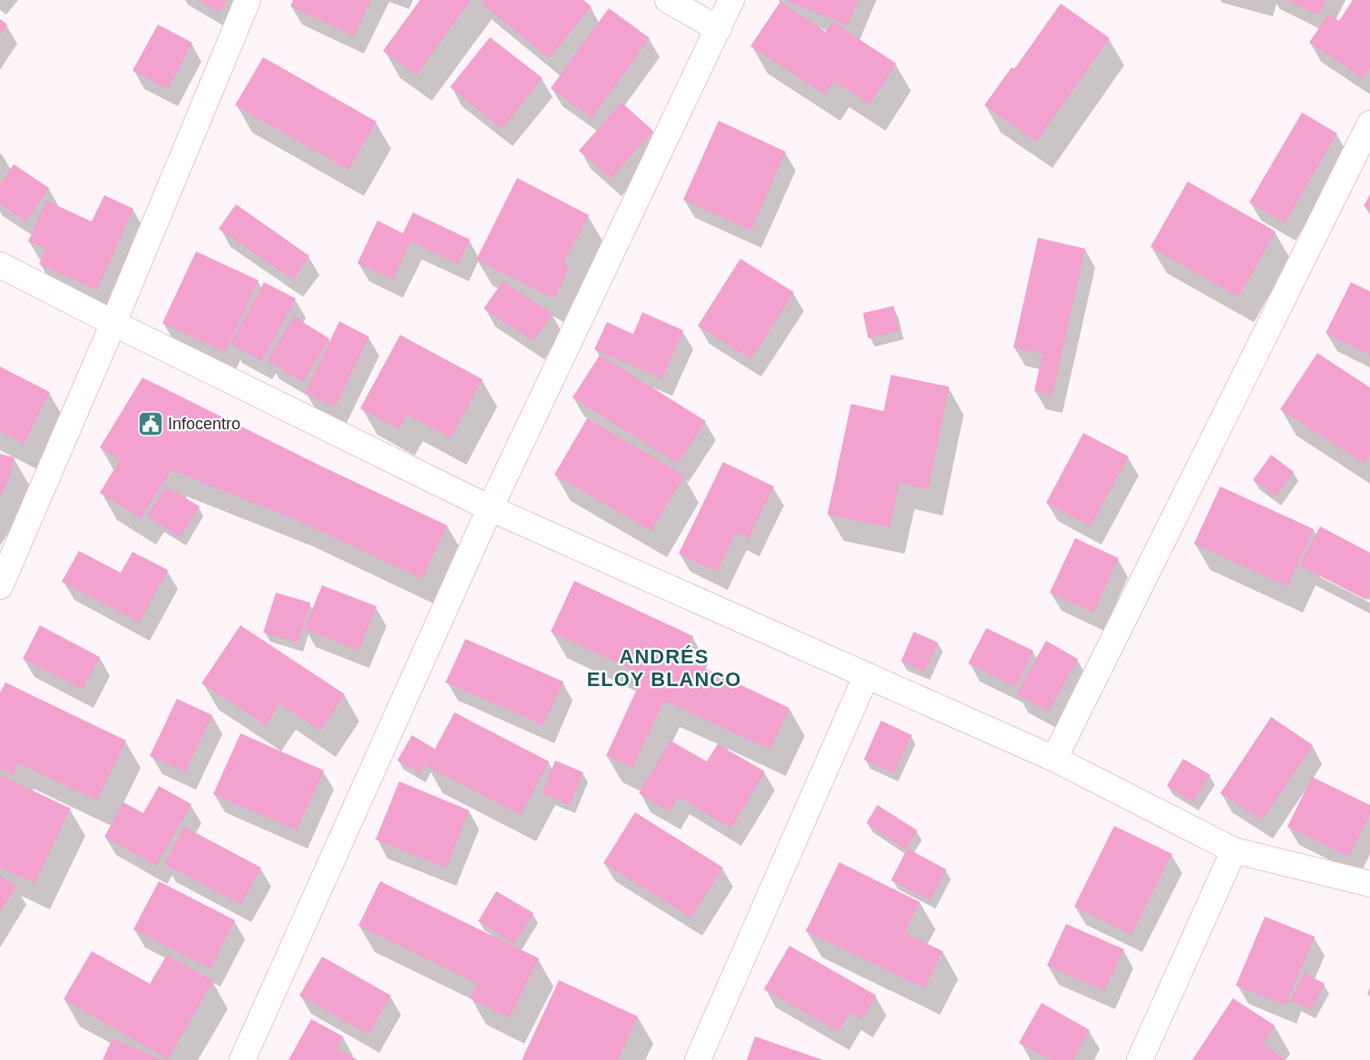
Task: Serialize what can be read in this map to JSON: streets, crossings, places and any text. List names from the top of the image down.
{
  "districts": ["ANDRÉS ELOY BLANCO"],
  "places": {
    "public building": ["Infocentro"]
  }
}
